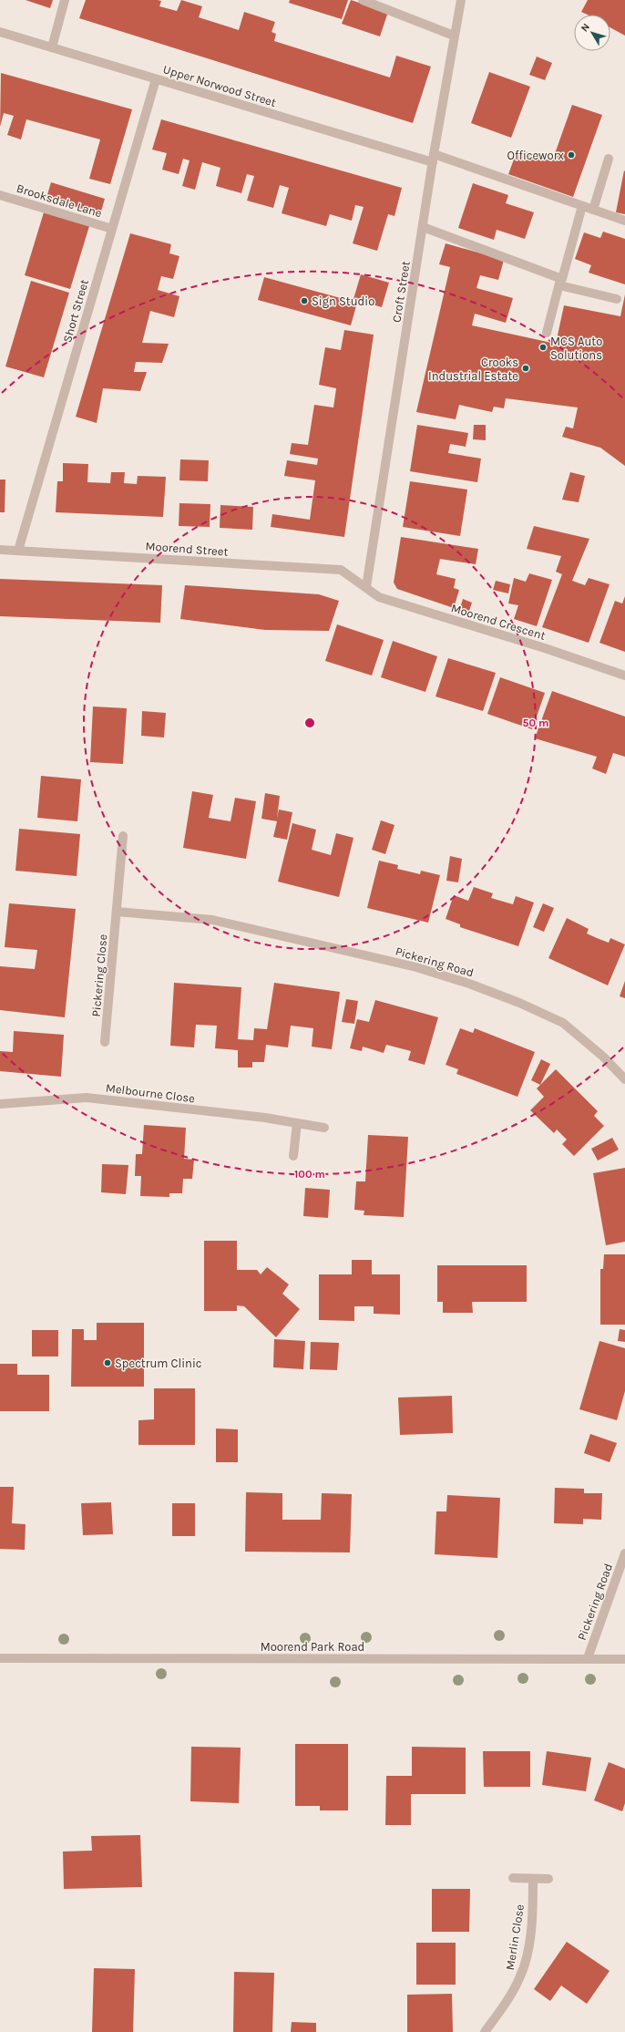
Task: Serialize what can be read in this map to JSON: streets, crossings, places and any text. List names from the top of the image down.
{
  "streets": {
    "street": [
      "Upper Norwood Street",
      "Brooksdale Lane",
      "Croft Street",
      "Short Street",
      "Moorend Street",
      "Moorend Crescent",
      "Pickering Road",
      "Pickering Close",
      "Melbourne Close",
      "Moorend Park Road",
      "Merlin Close"
    ]
  },
  "crossings": [
    ["Upper Norwood Street", "Croft Street"],
    ["Upper Norwood Street", "Short Street"],
    ["Brooksdale Lane", "Short Street"],
    ["Croft Street", "Moorend Street"],
    ["Croft Street", "Moorend Crescent"],
    ["Short Street", "Moorend Street"],
    ["Moorend Street", "Moorend Crescent"],
    ["Pickering Road", "Pickering Close"],
    ["Pickering Road", "Moorend Park Road"]
  ],
  "places": [
    "Officeworx",
    "Sign Studio",
    "MCS Auto Solutions",
    "Crooks Industrial Estate",
    "Spectrum Clinic"
  ],
  "north": "top left",
  "rings": ["50 m", "100 m"]
}
